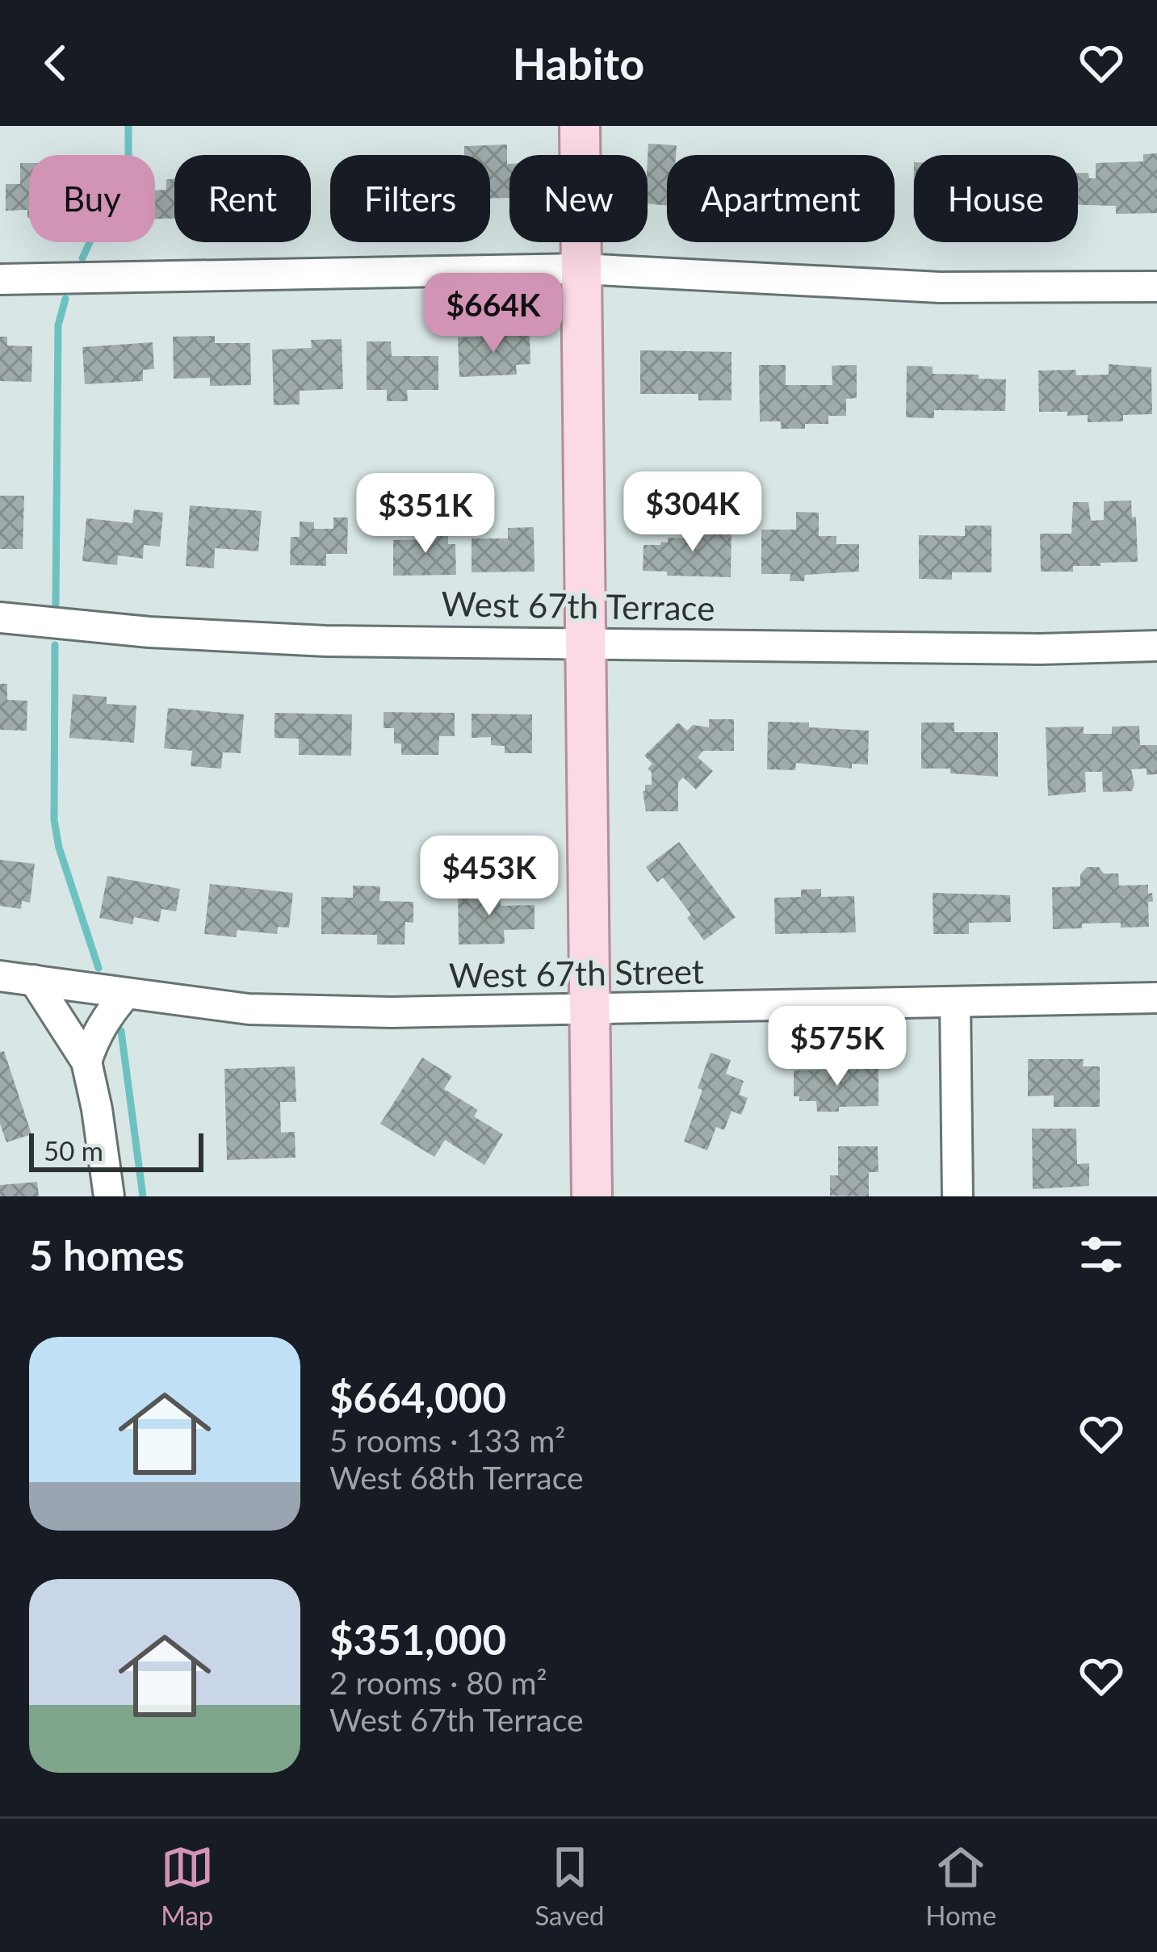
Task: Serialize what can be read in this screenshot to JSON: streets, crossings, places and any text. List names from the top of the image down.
{
  "streets": {
    "street": ["West 67th Terrace", "West 67th Street"]
  },
  "scale_bar": "50 m",
  "page": {
    "header": "Habito",
    "chip": [
      "Buy",
      "Rent",
      "Filters",
      "New",
      "Apartment",
      "House"
    ],
    "price": [
      "$664K",
      "$304K",
      "$351K",
      "$453K",
      "$575K"
    ],
    "scale": "50 m",
    "heading": "5 homes",
    "list": [
      {
        "name": "$664,000",
        "note": "5 rooms · 133 m² · West 68th Terrace"
      },
      {
        "name": "$351,000",
        "note": "2 rooms · 80 m² · West 67th Terrace"
      }
    ],
    "tabs": ["Map", "Saved", "Home"]
  }
}
